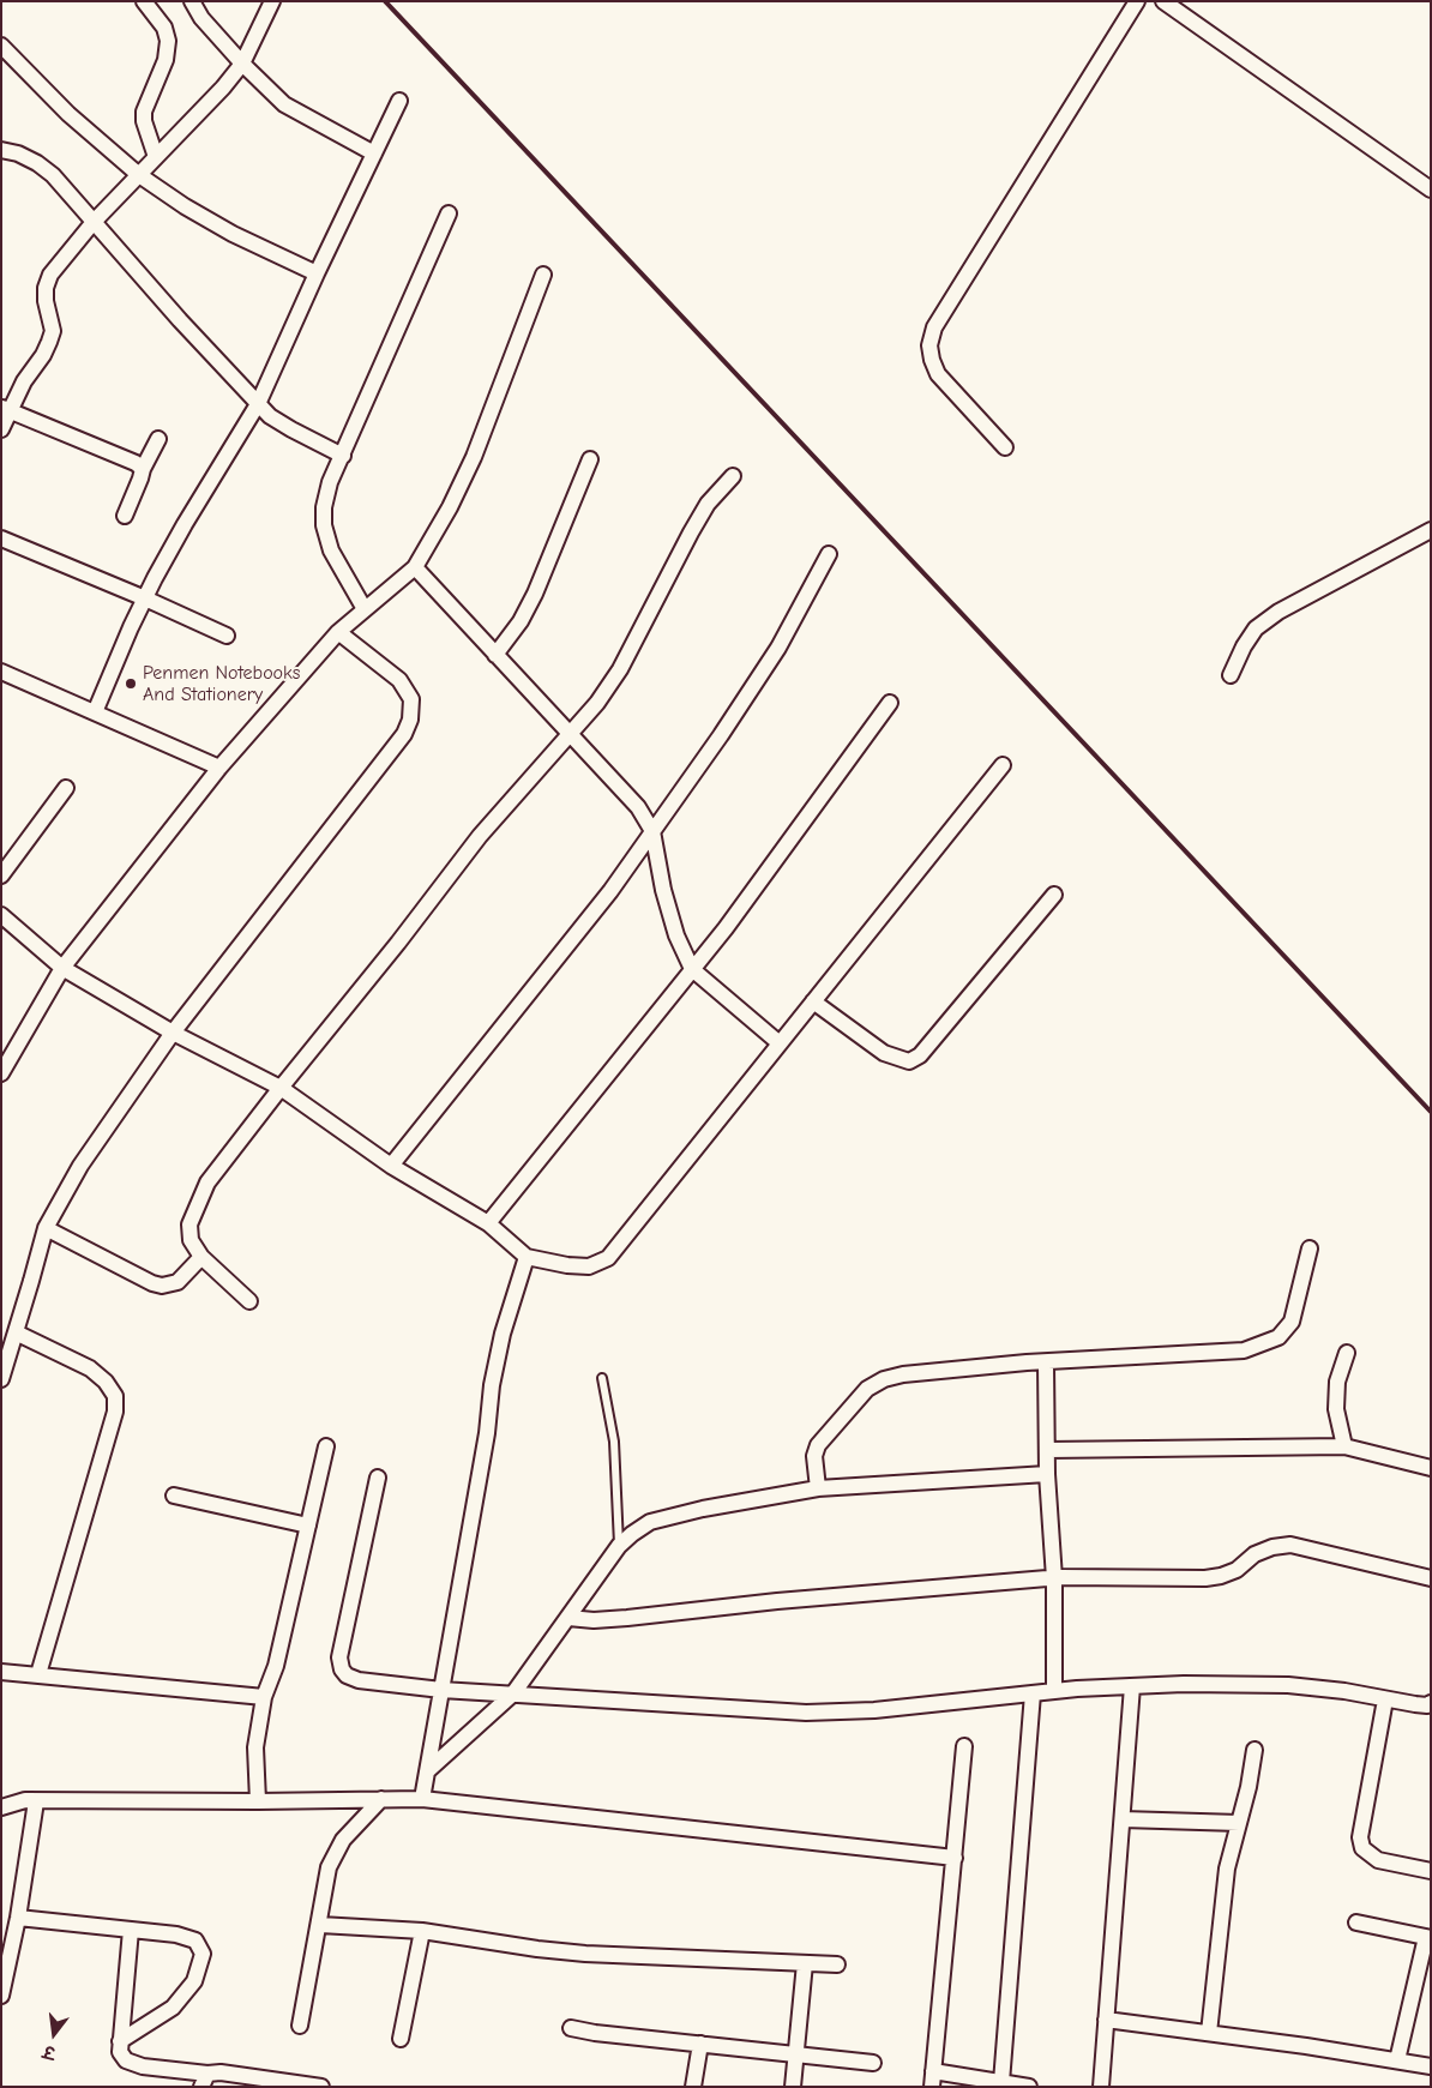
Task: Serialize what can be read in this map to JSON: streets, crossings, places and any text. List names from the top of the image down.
{
  "places": ["Penmen Notebooks And Stationery"],
  "north": "bottom"
}
